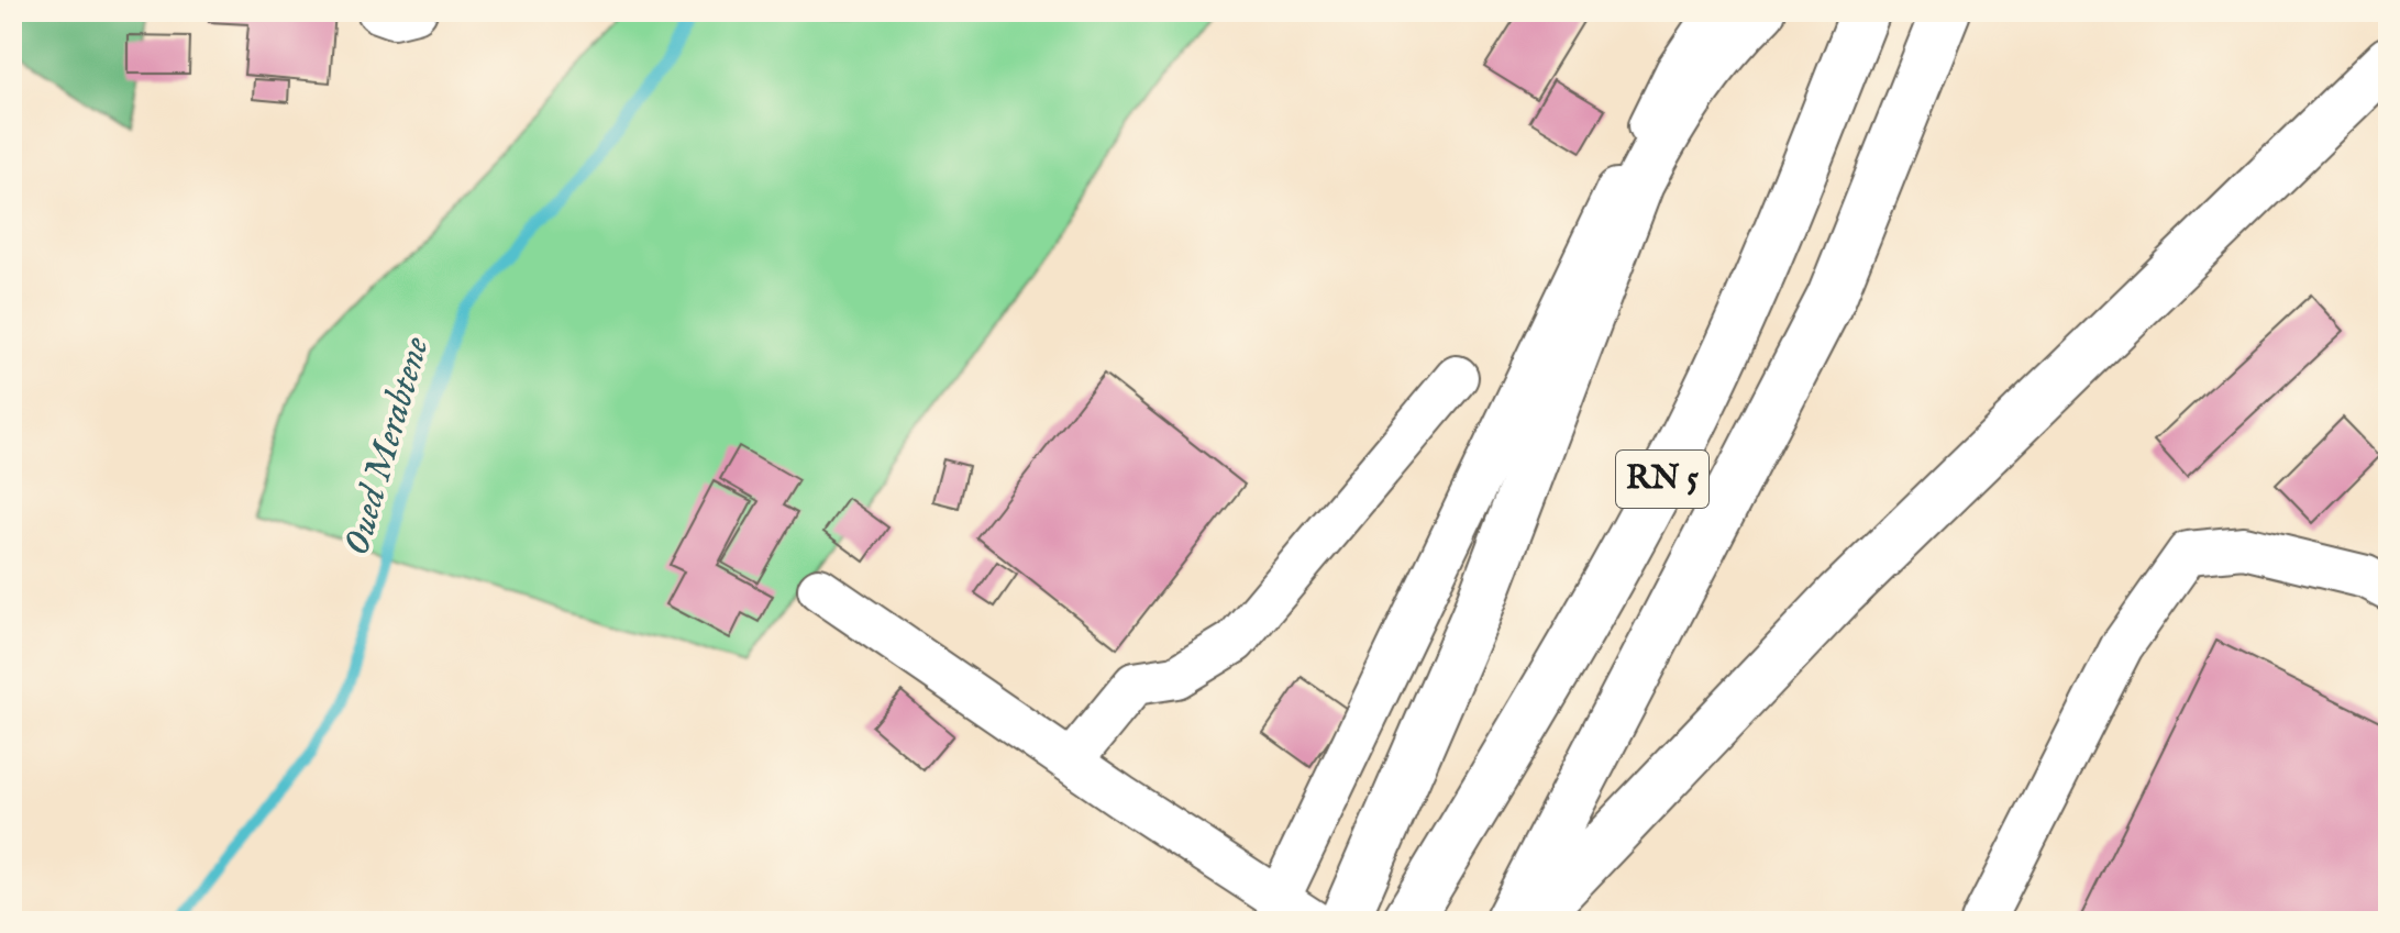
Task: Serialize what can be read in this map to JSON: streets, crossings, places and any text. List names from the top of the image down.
{
  "streets": {
    "main road": ["RN 5"]
  },
  "water": ["Oued Merabtene"]
}
